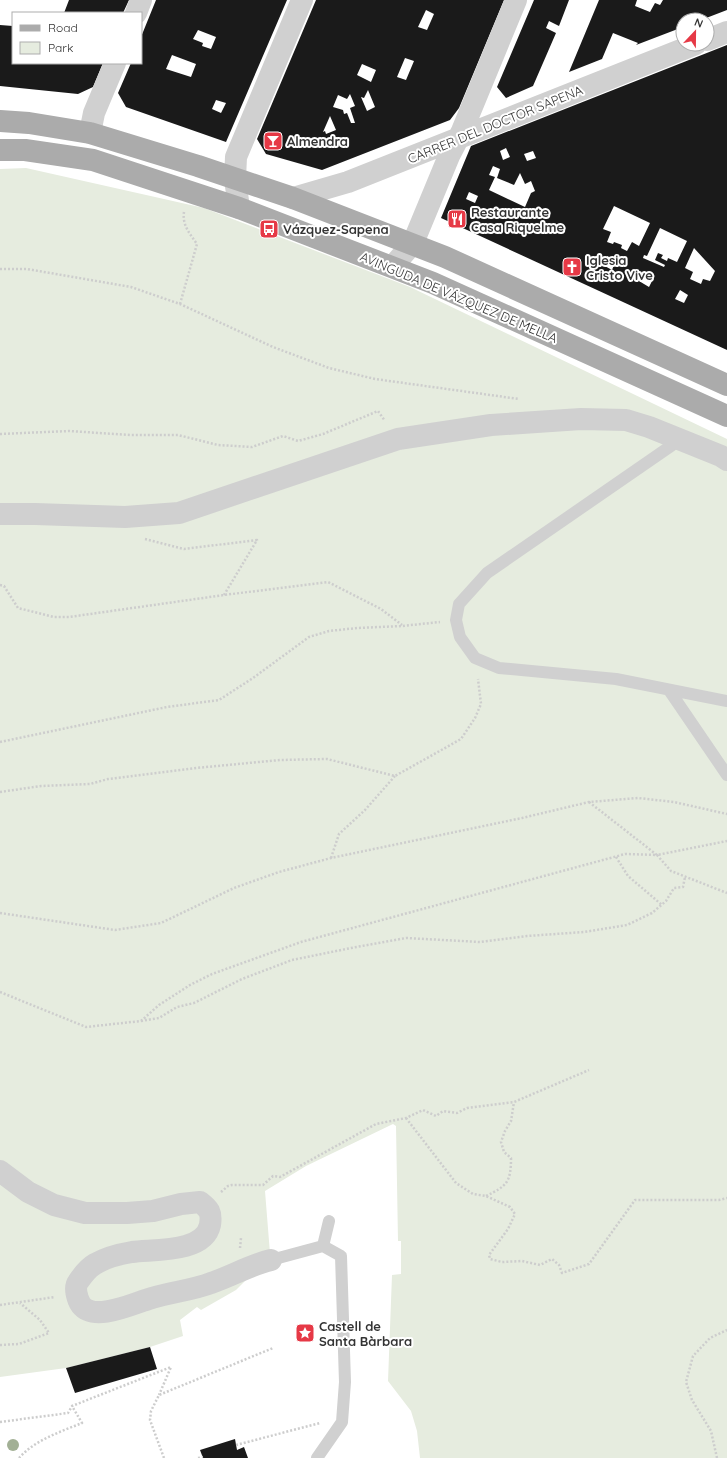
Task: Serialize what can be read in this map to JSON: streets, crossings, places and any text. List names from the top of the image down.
{
  "streets": {
    "main road": ["AVINGUDA DE VÁZQUEZ DE MELLA"],
    "street": ["CARRER DEL DOCTOR SAPENA"]
  },
  "places": {
    "bar": ["Almendra"],
    "restaurant": ["Restaurante Casa Riquelme"],
    "bus stop": ["Vázquez-Sapena"],
    "church": ["Iglesia Cristo Vive"],
    "place": ["Castell de Santa Bàrbara"]
  },
  "legend": ["Road", "Park"],
  "north": "top"
}
